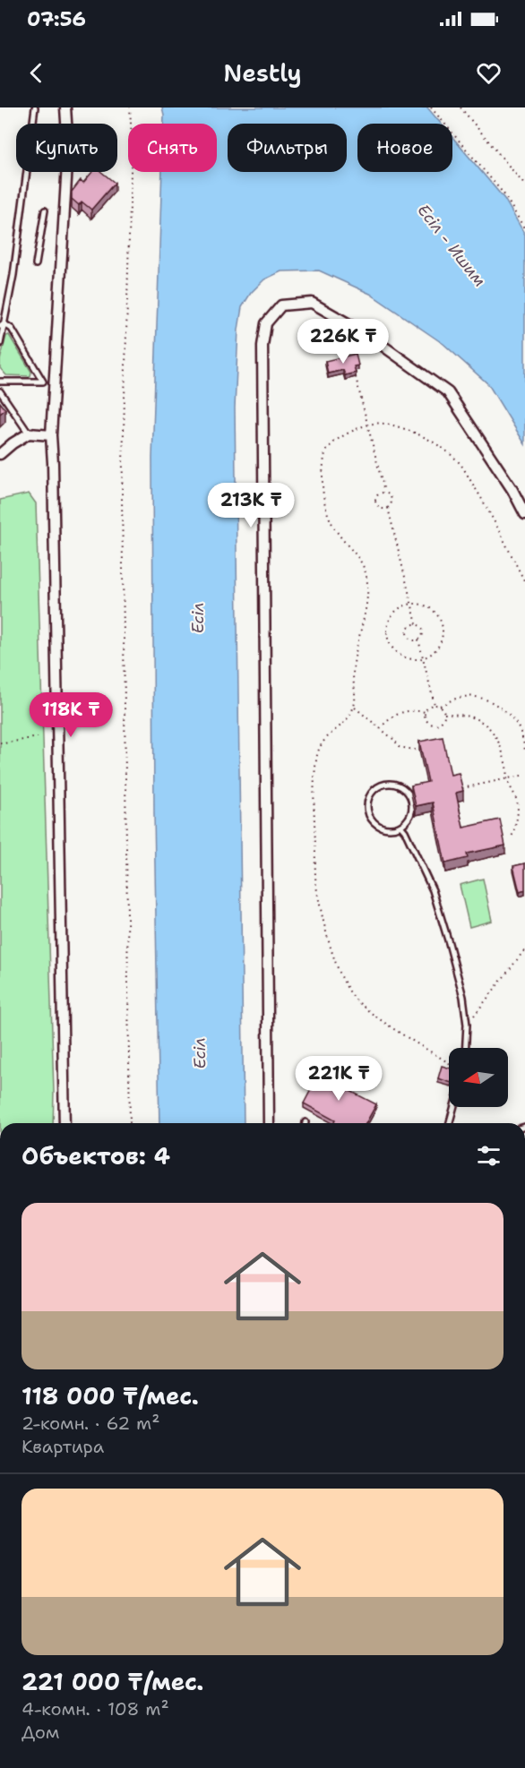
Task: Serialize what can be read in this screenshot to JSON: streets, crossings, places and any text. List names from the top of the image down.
{
  "water": ["Есіл - Ишим", "Есіл"],
  "north": "left",
  "page": {
    "status": "07:56",
    "header": "Nestly",
    "chip": [
      "Купить",
      "Снять",
      "Фильтры",
      "Новое"
    ],
    "price": [
      "226K ₸",
      "213K ₸",
      "118K ₸",
      "221K ₸"
    ],
    "heading": "Объектов: 4",
    "list": [
      {
        "name": "118 000 ₸/мес.",
        "note": "2-комн. · 62 m² · Квартира"
      },
      {
        "name": "221 000 ₸/мес.",
        "note": "4-комн. · 108 m² · Дом"
      }
    ]
  }
}
